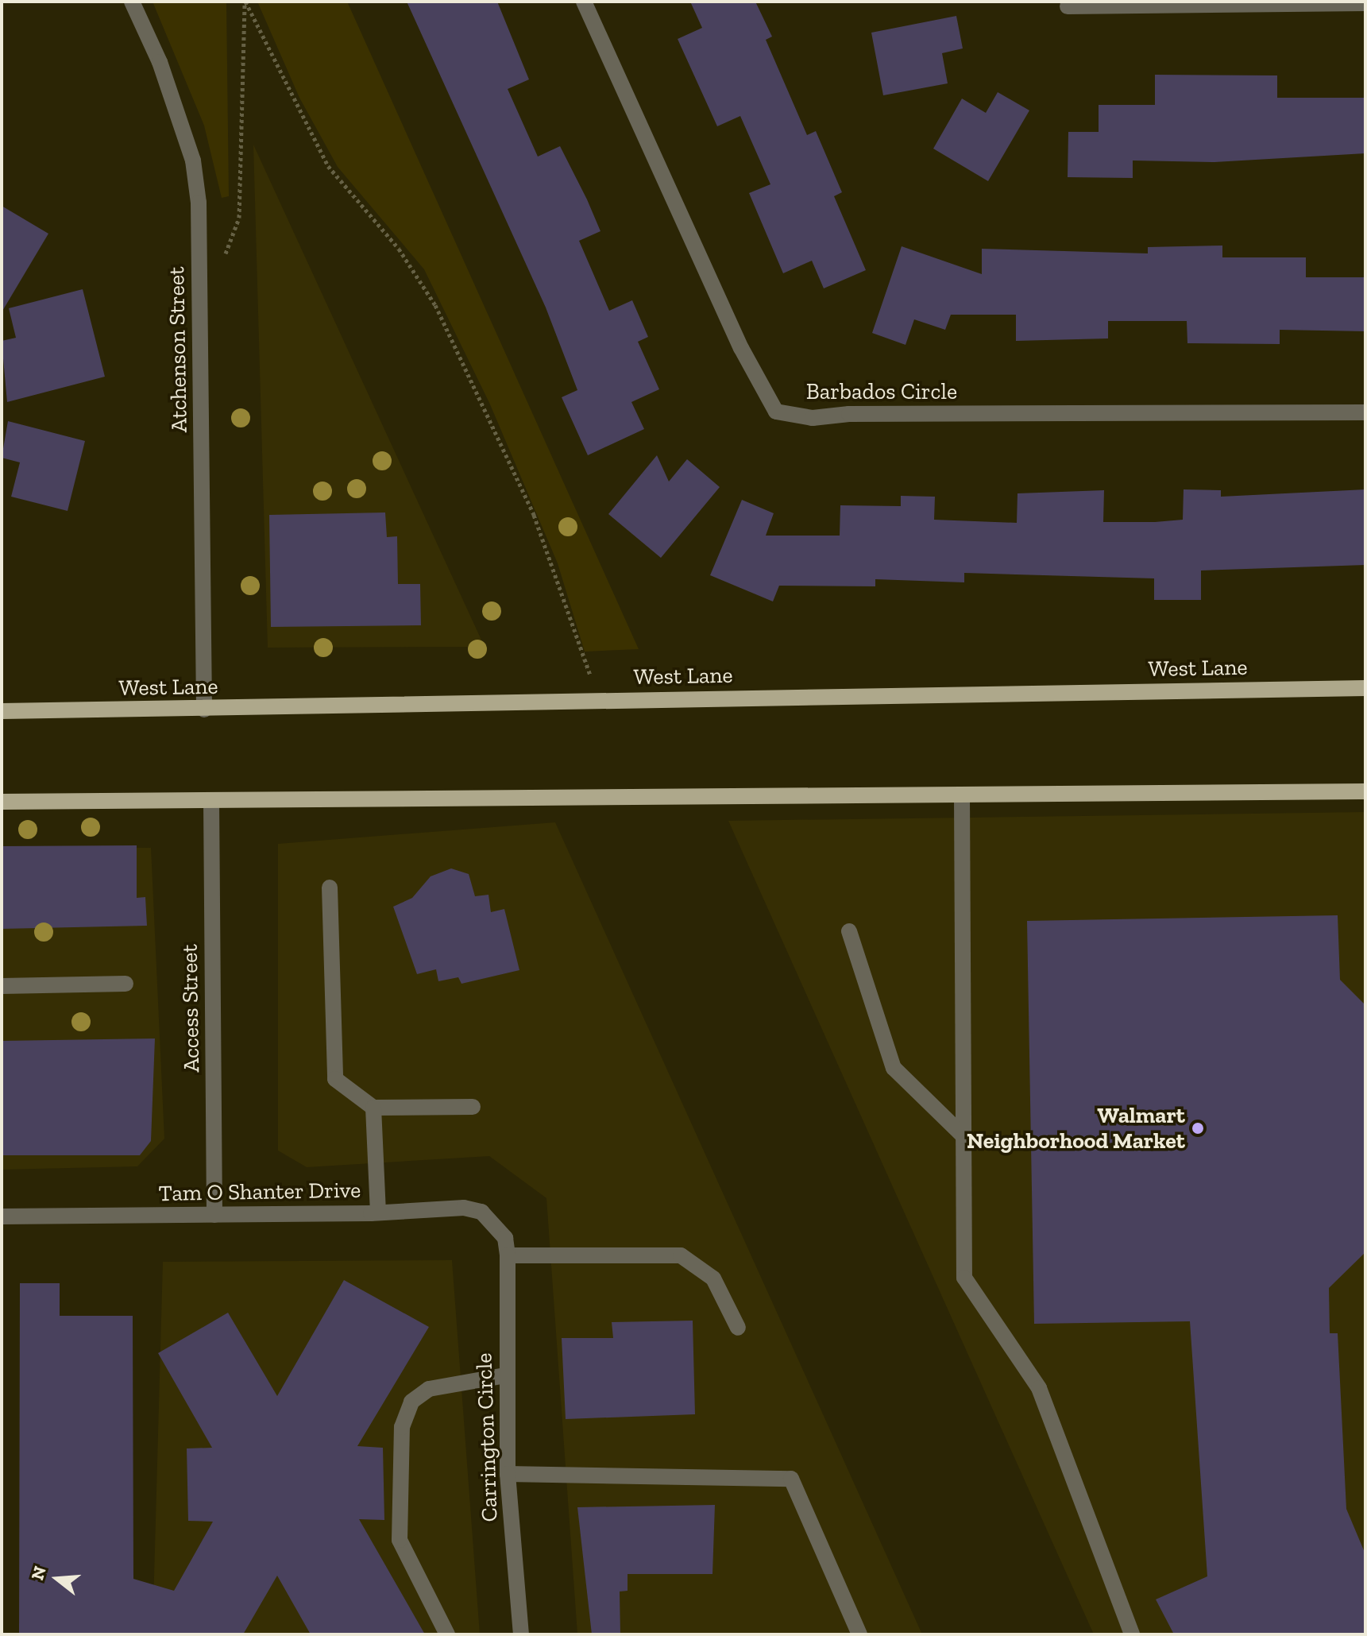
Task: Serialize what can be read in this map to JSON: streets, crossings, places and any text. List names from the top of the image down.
{
  "streets": {
    "main road": ["West Lane"],
    "street": [
      "Atchenson Street",
      "Barbados Circle",
      "Access Street",
      "Tam O Shanter Drive",
      "Carrington Circle"
    ]
  },
  "crossings": [
    ["Atchenson Street", "West Lane"],
    ["Access Street", "Tam O Shanter Drive"],
    ["Tam O Shanter Drive", "Carrington Circle"]
  ],
  "places": ["Walmart Neighborhood Market"],
  "north": "left"
}
